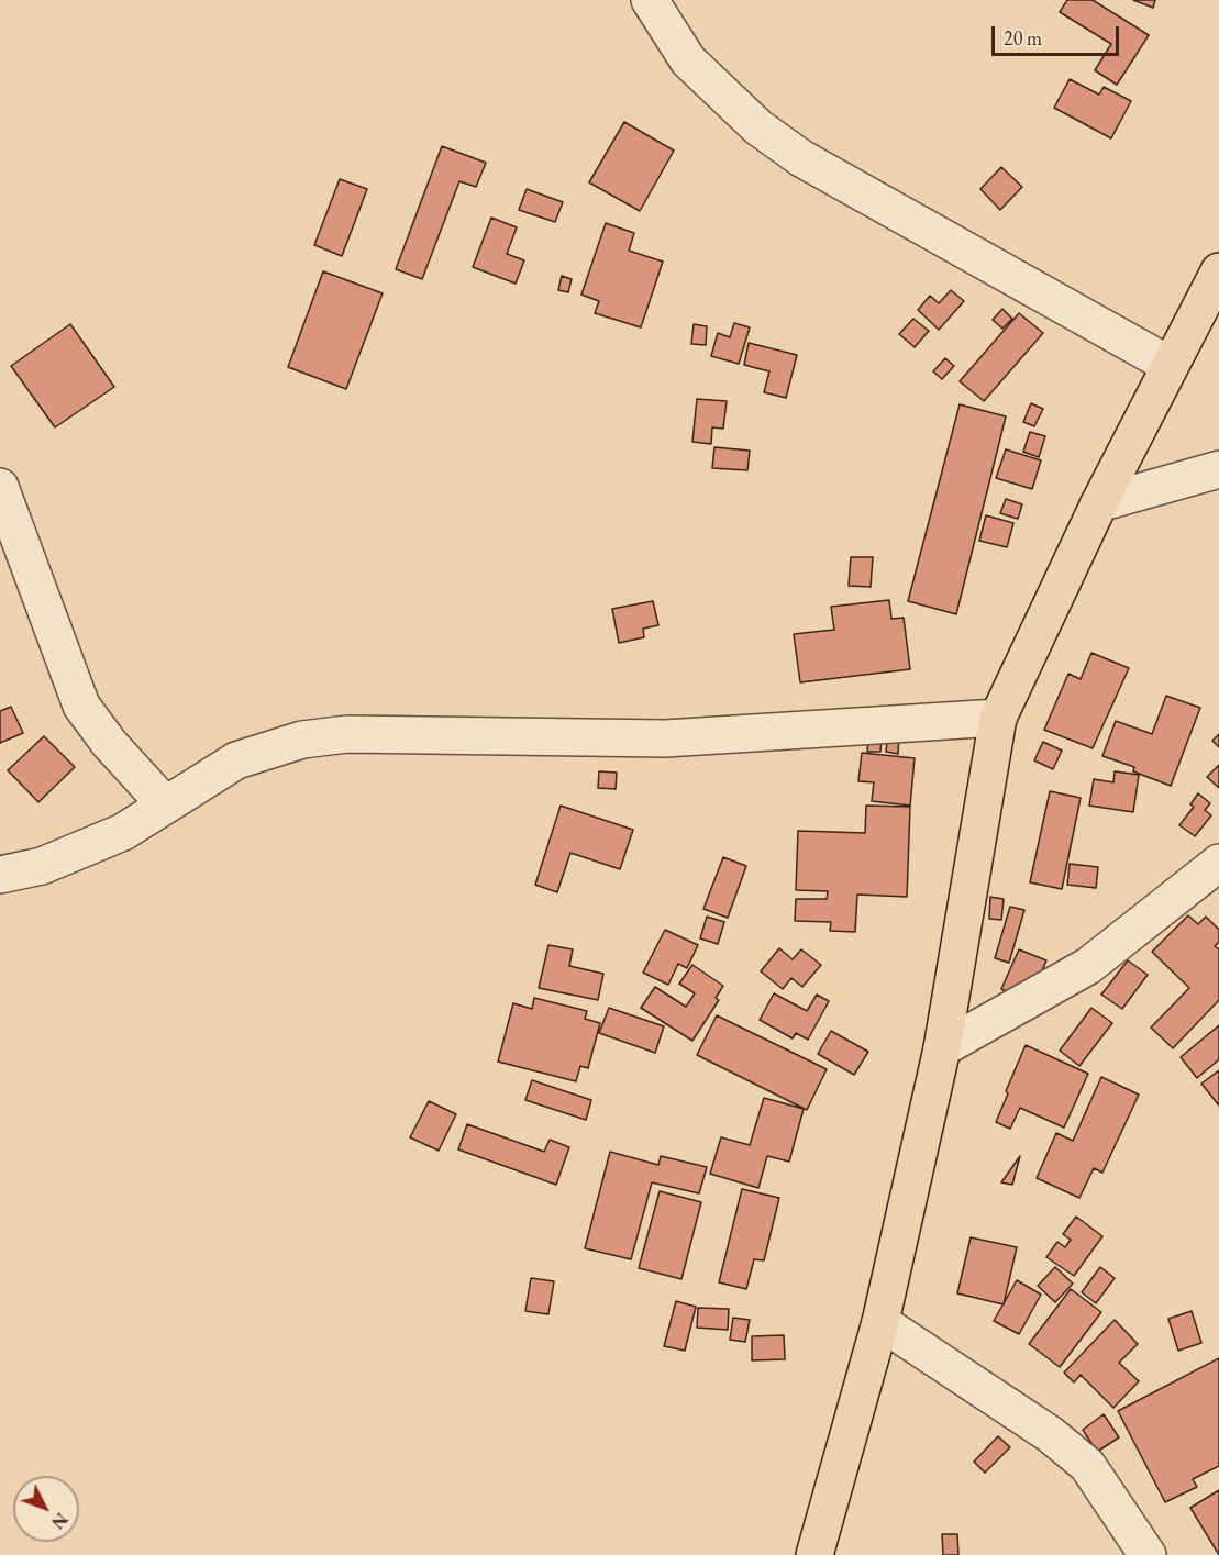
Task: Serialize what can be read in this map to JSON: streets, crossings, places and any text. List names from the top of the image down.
{
  "scale_bar": "20 m",
  "north": "bottom right"
}
